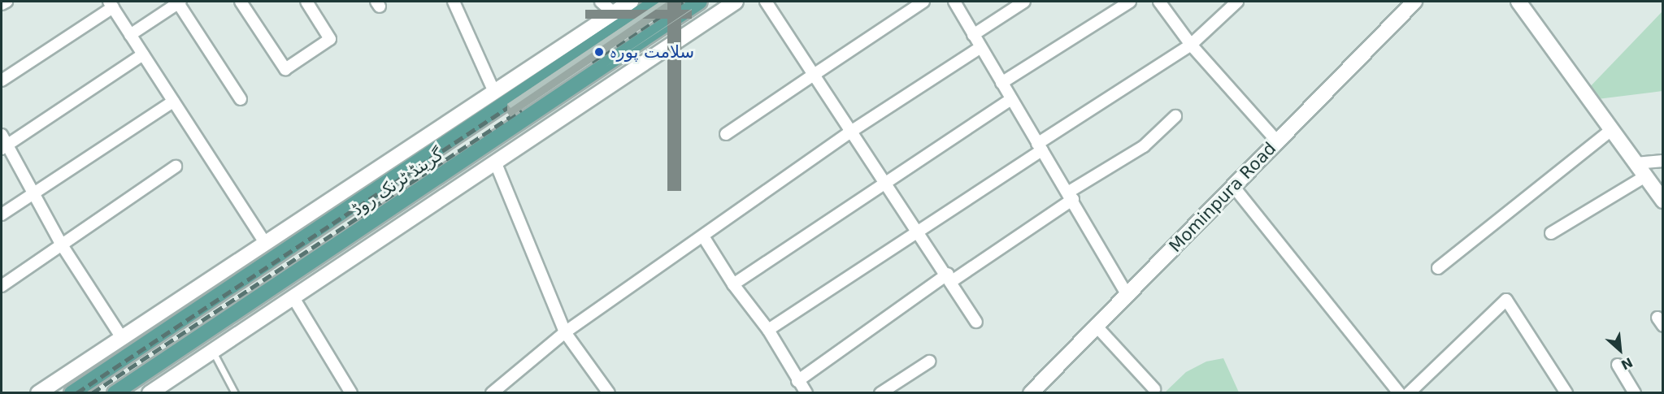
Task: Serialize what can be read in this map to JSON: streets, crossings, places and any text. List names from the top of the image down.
{
  "streets": {
    "main road": ["گرینڈ ٹرنک روڈ"],
    "street": ["Mominpura Road"]
  },
  "places": ["سلامت پورہ"],
  "north": "bottom right"
}
